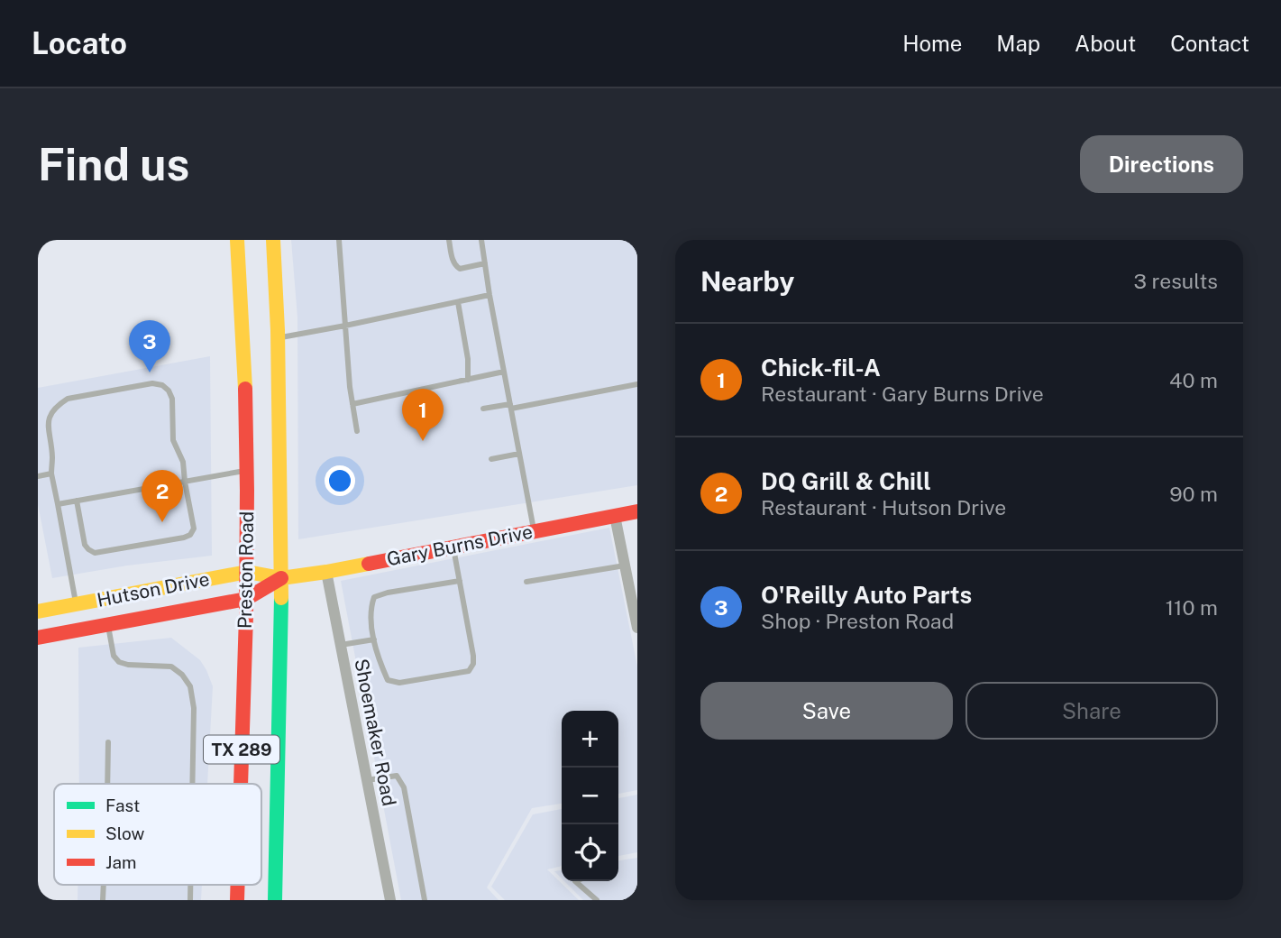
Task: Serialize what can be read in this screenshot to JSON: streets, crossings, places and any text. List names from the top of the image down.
{
  "streets": {
    "main road": [
      "Gary Burns Drive",
      "Preston Road",
      "Hutson Drive",
      "TX 289"
    ],
    "street": ["Shoemaker Road"]
  },
  "crossings": [
    ["Gary Burns Drive", "Preston Road"],
    ["Gary Burns Drive", "Hutson Drive"],
    ["Gary Burns Drive", "Shoemaker Road"],
    ["Preston Road", "Hutson Drive"]
  ],
  "legend": ["Fast", "Slow", "Jam"],
  "page": {
    "header": "Locato",
    "nav": [
      "Home",
      "Map",
      "About",
      "Contact"
    ],
    "buttons": [
      "Directions",
      ["Save", "Share"]
    ],
    "title": "Find us",
    "heading": ["Nearby", "3 results"],
    "pins": ["3", "1", "2"],
    "list": [
      {
        "mark": "1",
        "name": "Chick-fil-A",
        "note": "Restaurant · Gary Burns Drive",
        "value": "40 m"
      },
      {
        "mark": "2",
        "name": "DQ Grill & Chill",
        "note": "Restaurant · Hutson Drive",
        "value": "90 m"
      },
      {
        "mark": "3",
        "name": "O'Reilly Auto Parts",
        "note": "Shop · Preston Road",
        "value": "110 m"
      }
    ],
    "map_buttons": ["+", "−"]
  }
}
